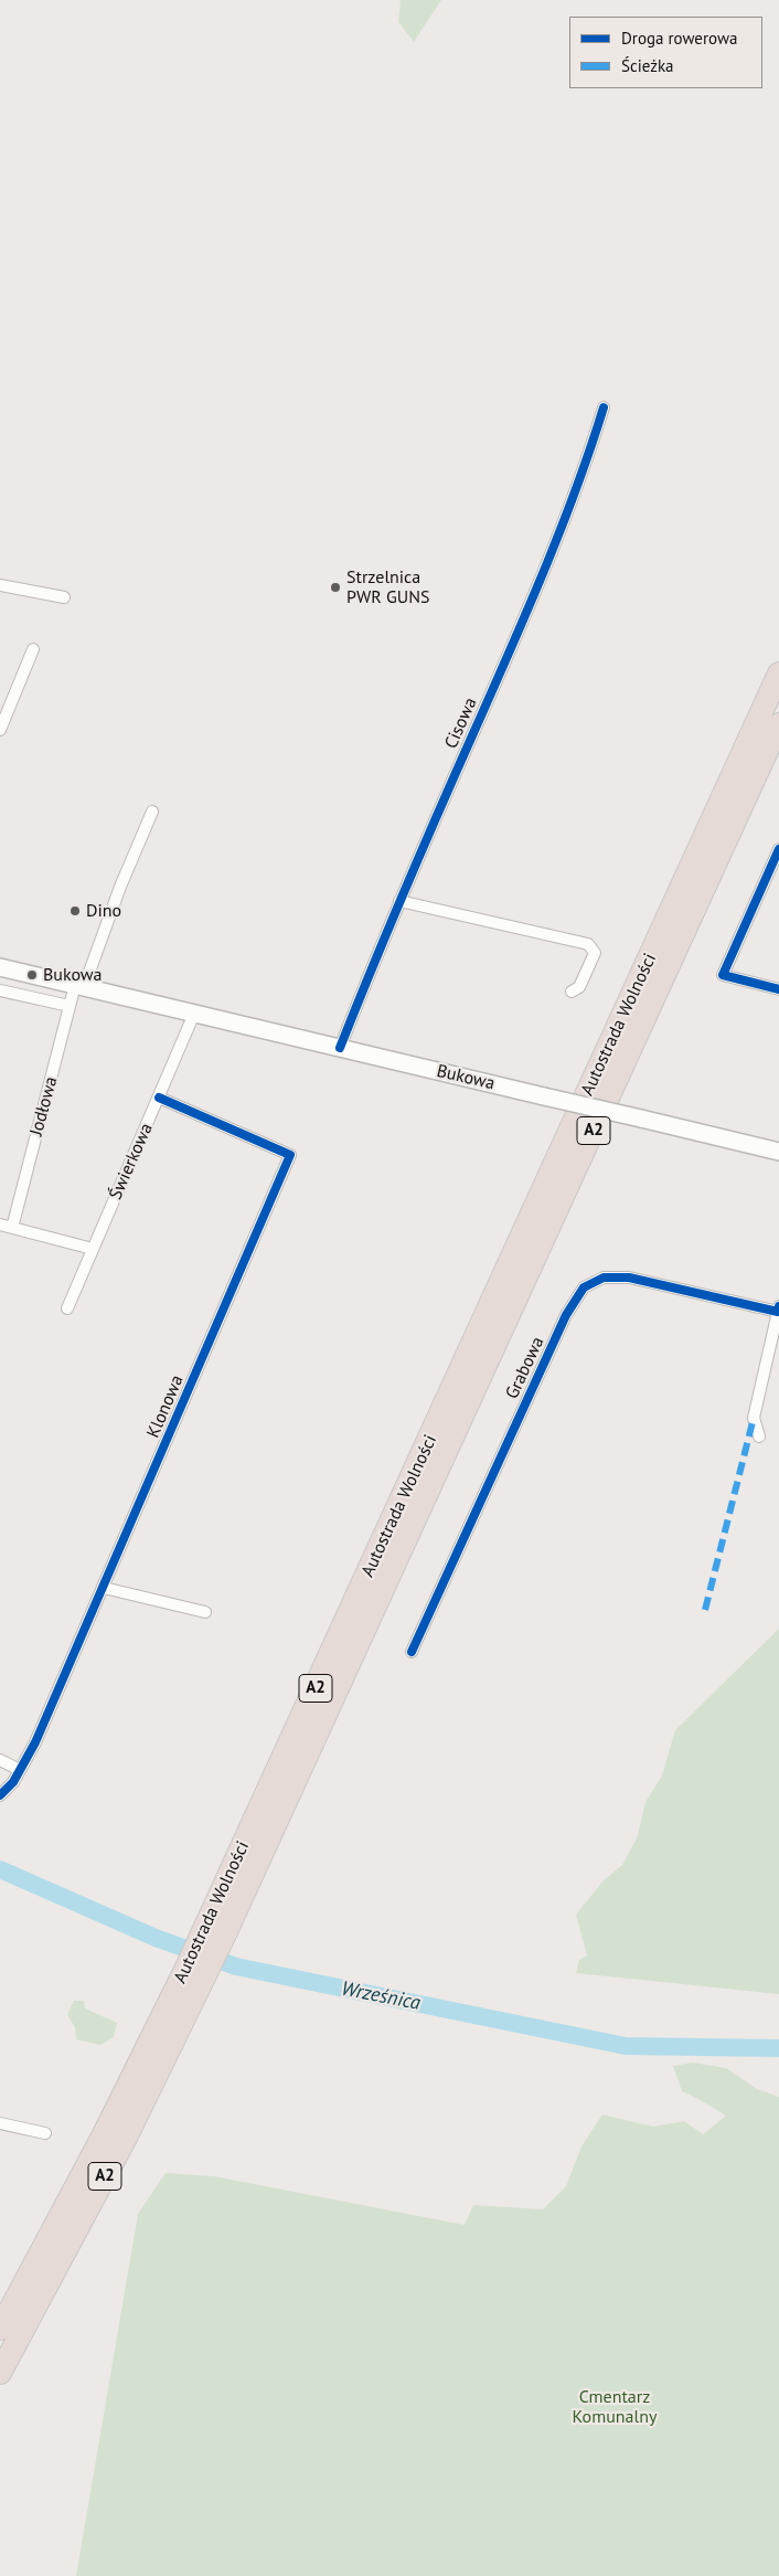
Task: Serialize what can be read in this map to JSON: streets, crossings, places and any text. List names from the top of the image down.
{
  "streets": {
    "highway": ["Autostrada Wolności", "A2"],
    "main road": ["Bukowa"],
    "street": [
      "Cisowa",
      "Jodłowa",
      "Świerkowa",
      "Grabowa",
      "Klonowa"
    ]
  },
  "crossings": [
    ["Cisowa", "Bukowa"],
    ["Bukowa", "Jodłowa"],
    ["Bukowa", "Świerkowa"],
    ["Świerkowa", "Klonowa"]
  ],
  "water": ["Wrześnica"],
  "parks": ["Cmentarz Komunalny"],
  "places": ["Strzelnica PWR GUNS", "Dino", "Bukowa"],
  "legend": ["Droga rowerowa", "Ścieżka"]
}
